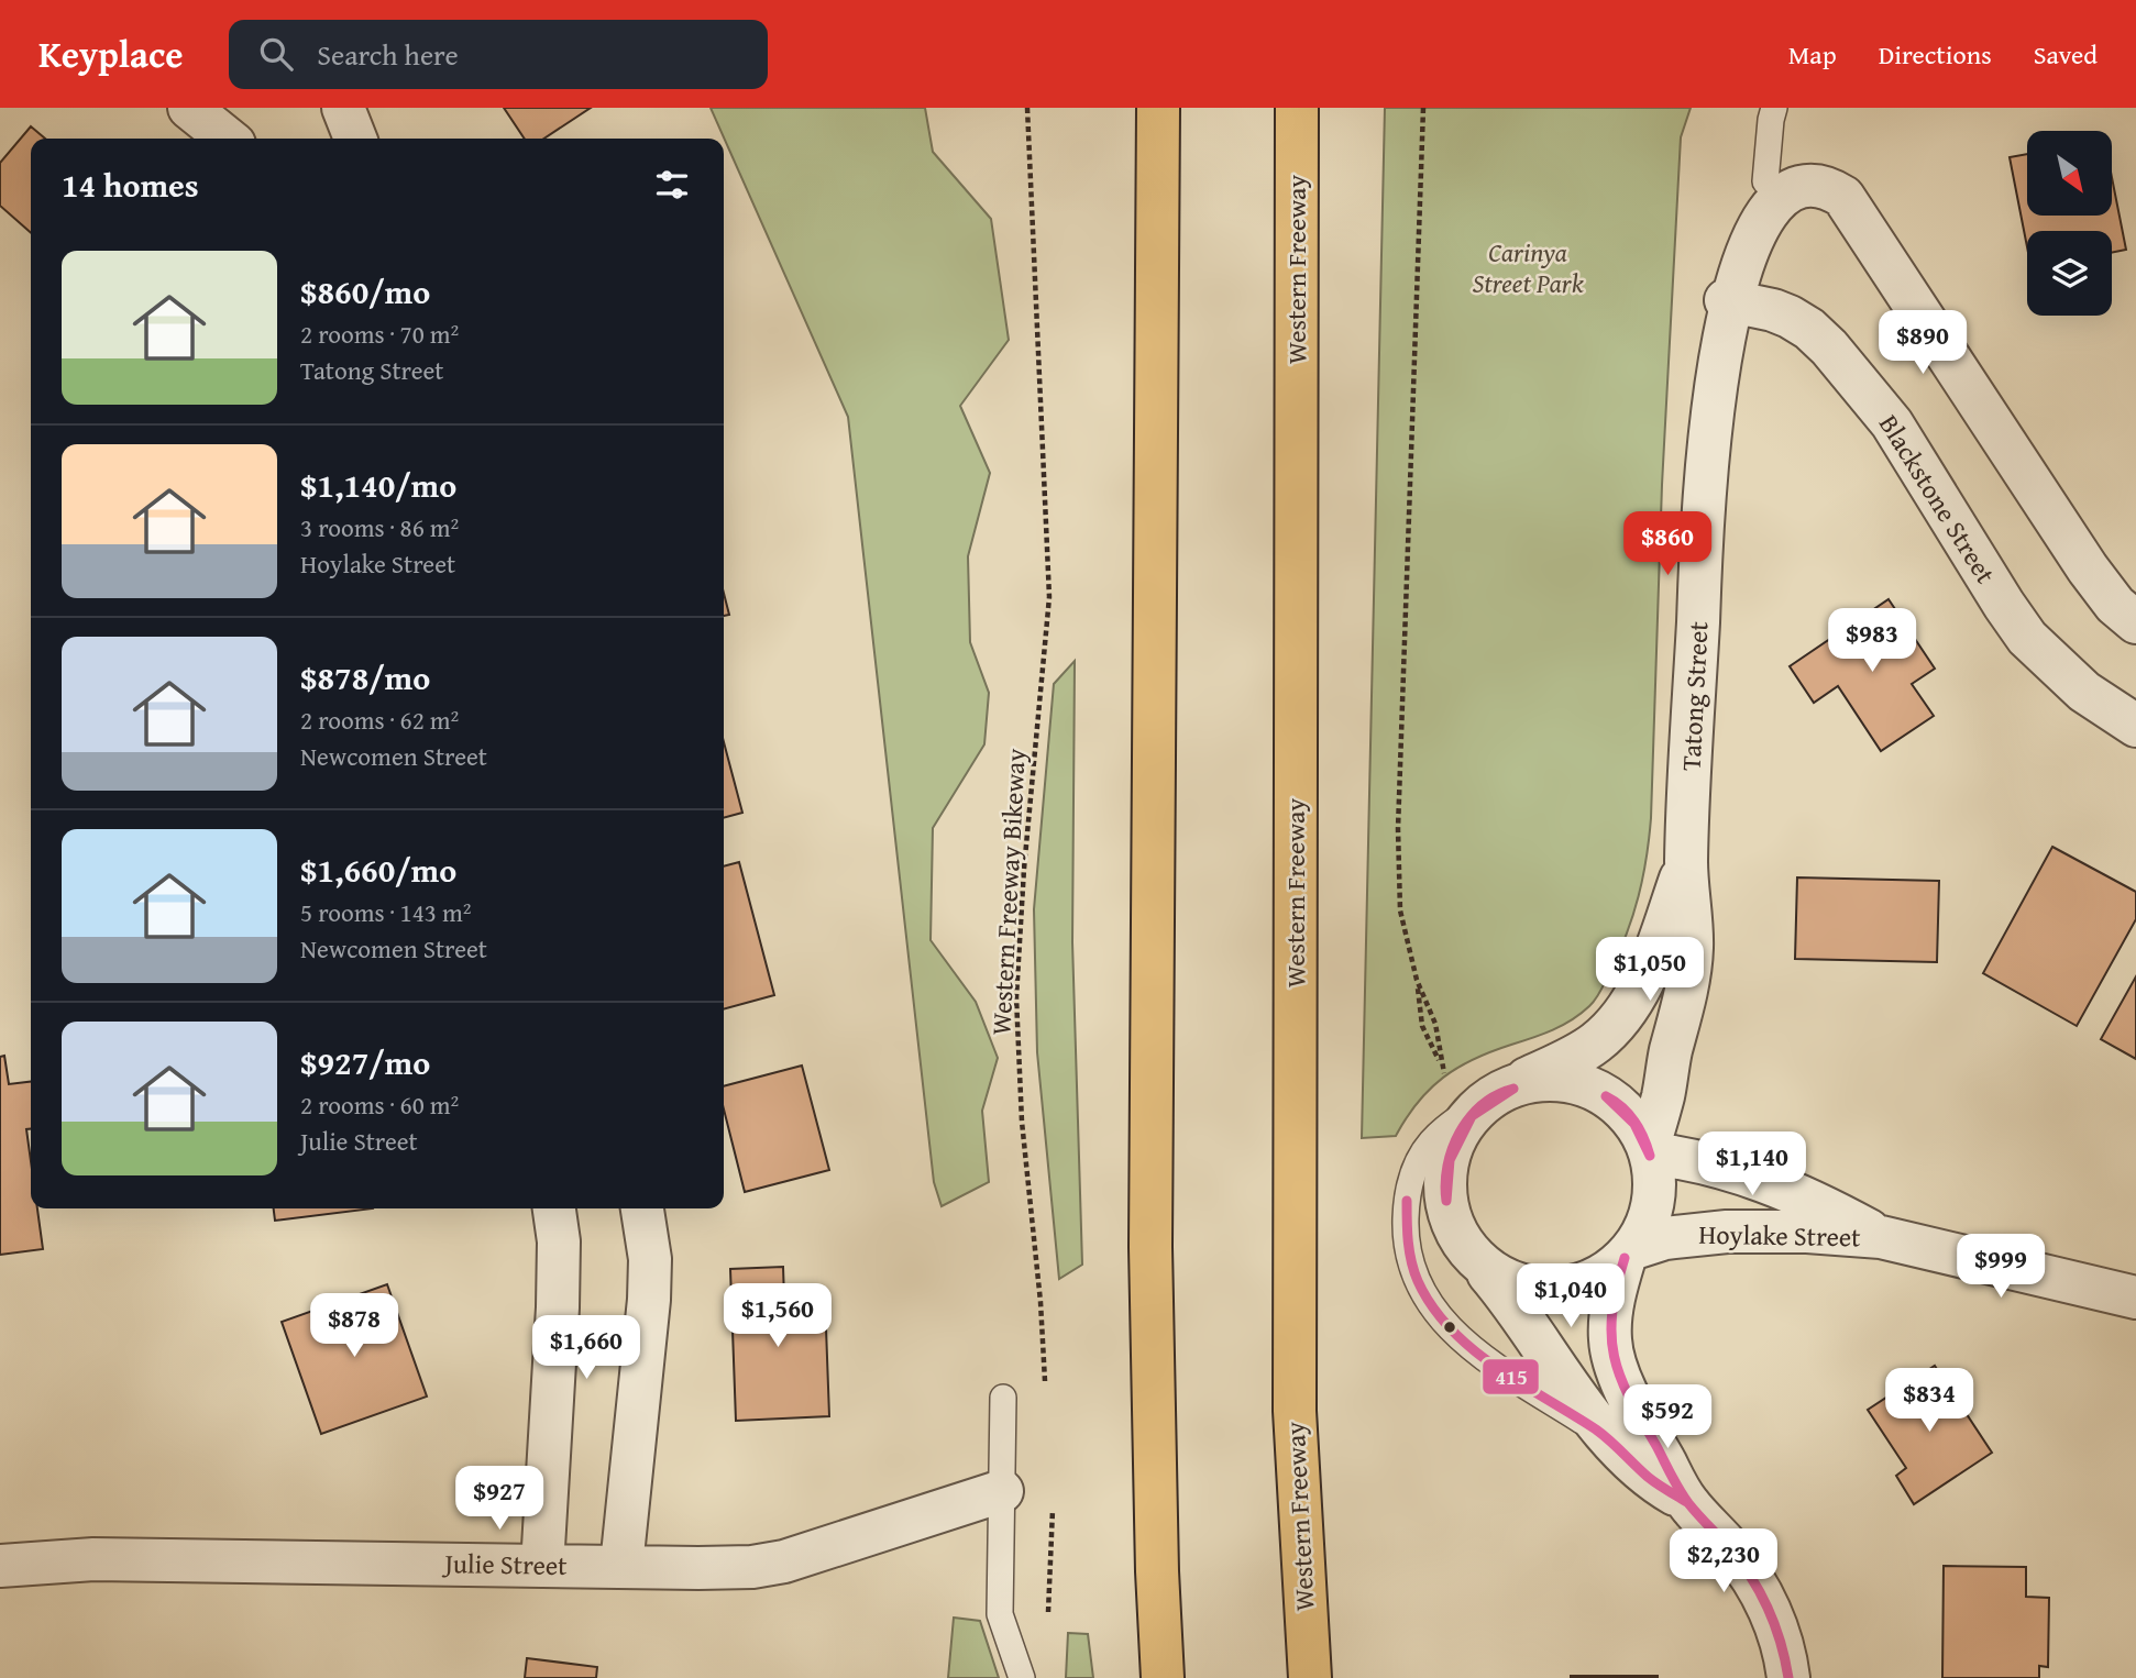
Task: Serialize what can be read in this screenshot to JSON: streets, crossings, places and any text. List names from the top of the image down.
{
  "streets": {
    "highway": ["Western Freeway"],
    "street": [
      "Blackstone Street",
      "Tatong Street",
      "Hoylake Street",
      "Julie Street"
    ],
    "path": ["Western Freeway Bikeway"]
  },
  "crossings": [
    ["Blackstone Street", "Tatong Street"],
    ["Tatong Street", "Hoylake Street"]
  ],
  "parks": ["Carinya Street Park"],
  "lines": ["transit line 415"],
  "north": "bottom right",
  "page": {
    "header": "Keyplace",
    "search": "Search here",
    "nav": ["Map", "Directions", "Saved"],
    "heading": "14 homes",
    "list": [
      {
        "name": "$860/mo",
        "note": "2 rooms · 70 m² · Tatong Street"
      },
      {
        "name": "$1,140/mo",
        "note": "3 rooms · 86 m² · Hoylake Street"
      },
      {
        "name": "$878/mo",
        "note": "2 rooms · 62 m² · Newcomen Street"
      },
      {
        "name": "$1,660/mo",
        "note": "5 rooms · 143 m² · Newcomen Street"
      },
      {
        "name": "$927/mo",
        "note": "2 rooms · 60 m² · Julie Street"
      }
    ],
    "price": [
      "$890",
      "$860",
      "$983",
      "$1,050",
      "$1,140",
      "$999",
      "$1,040",
      "$1,560",
      "$878",
      "$1,660",
      "$834",
      "$592",
      "$927",
      "$2,230"
    ]
  }
}
